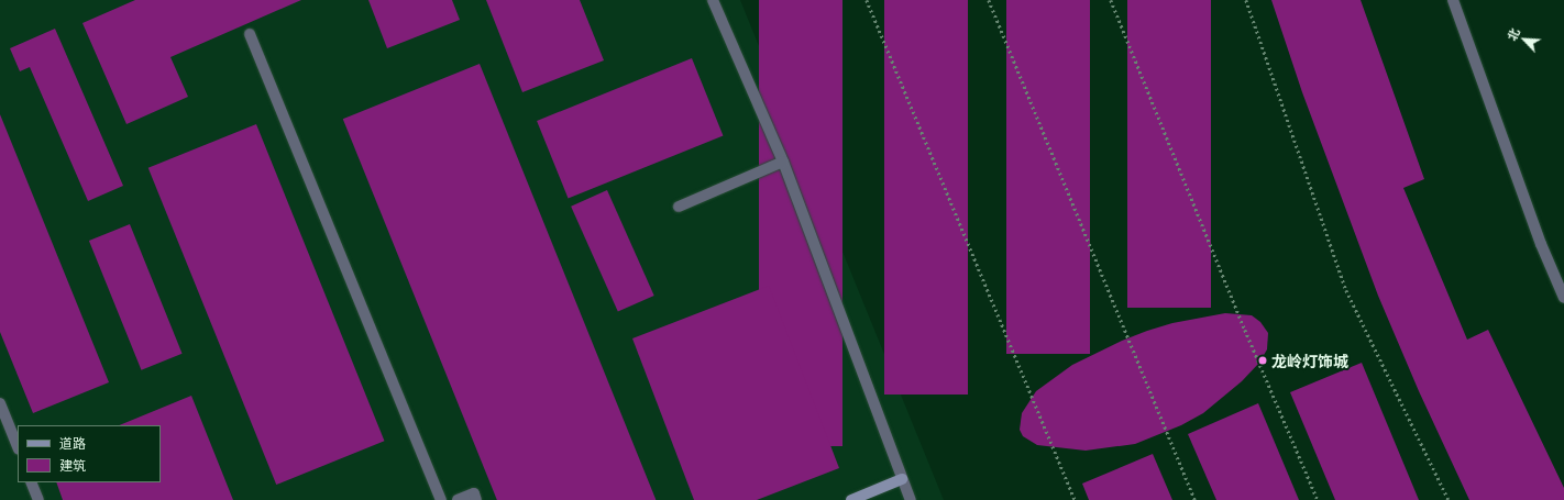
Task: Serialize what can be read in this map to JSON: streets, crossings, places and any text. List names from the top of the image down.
{
  "places": ["龙岭灯饰城"],
  "legend": ["道路", "建筑"],
  "north": "top left"
}
